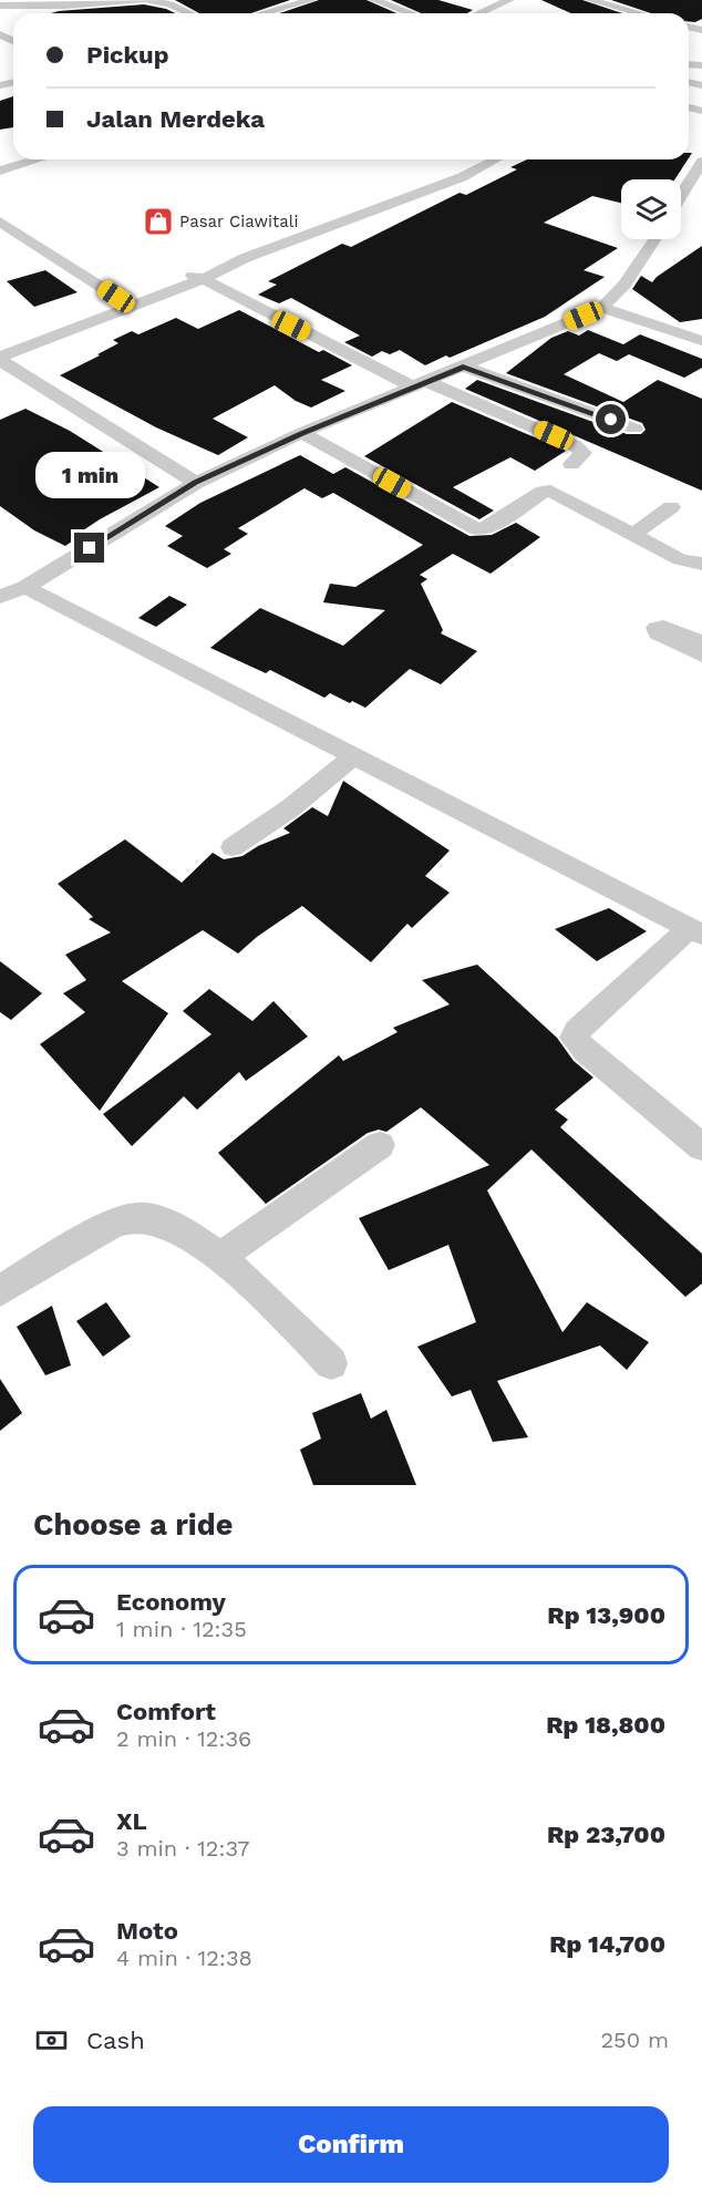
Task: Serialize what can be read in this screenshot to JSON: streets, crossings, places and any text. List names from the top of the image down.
{
  "places": {
    "shop": ["Pasar Ciawitali"]
  },
  "page": {
    "banner": ["Pickup", "Jalan Merdeka"],
    "bubble": "1 min",
    "heading": "Choose a ride",
    "list": [
      {
        "name": "Economy",
        "note": "1 min · 12:35",
        "value": "Rp 13,900"
      },
      {
        "name": "Comfort",
        "note": "2 min · 12:36",
        "value": "Rp 18,800"
      },
      {
        "name": "XL",
        "note": "3 min · 12:37",
        "value": "Rp 23,700"
      },
      {
        "name": "Moto",
        "note": "4 min · 12:38",
        "value": "Rp 14,700"
      }
    ],
    "pay": ["Cash", "250 m"],
    "buttons": "Confirm"
  }
}
